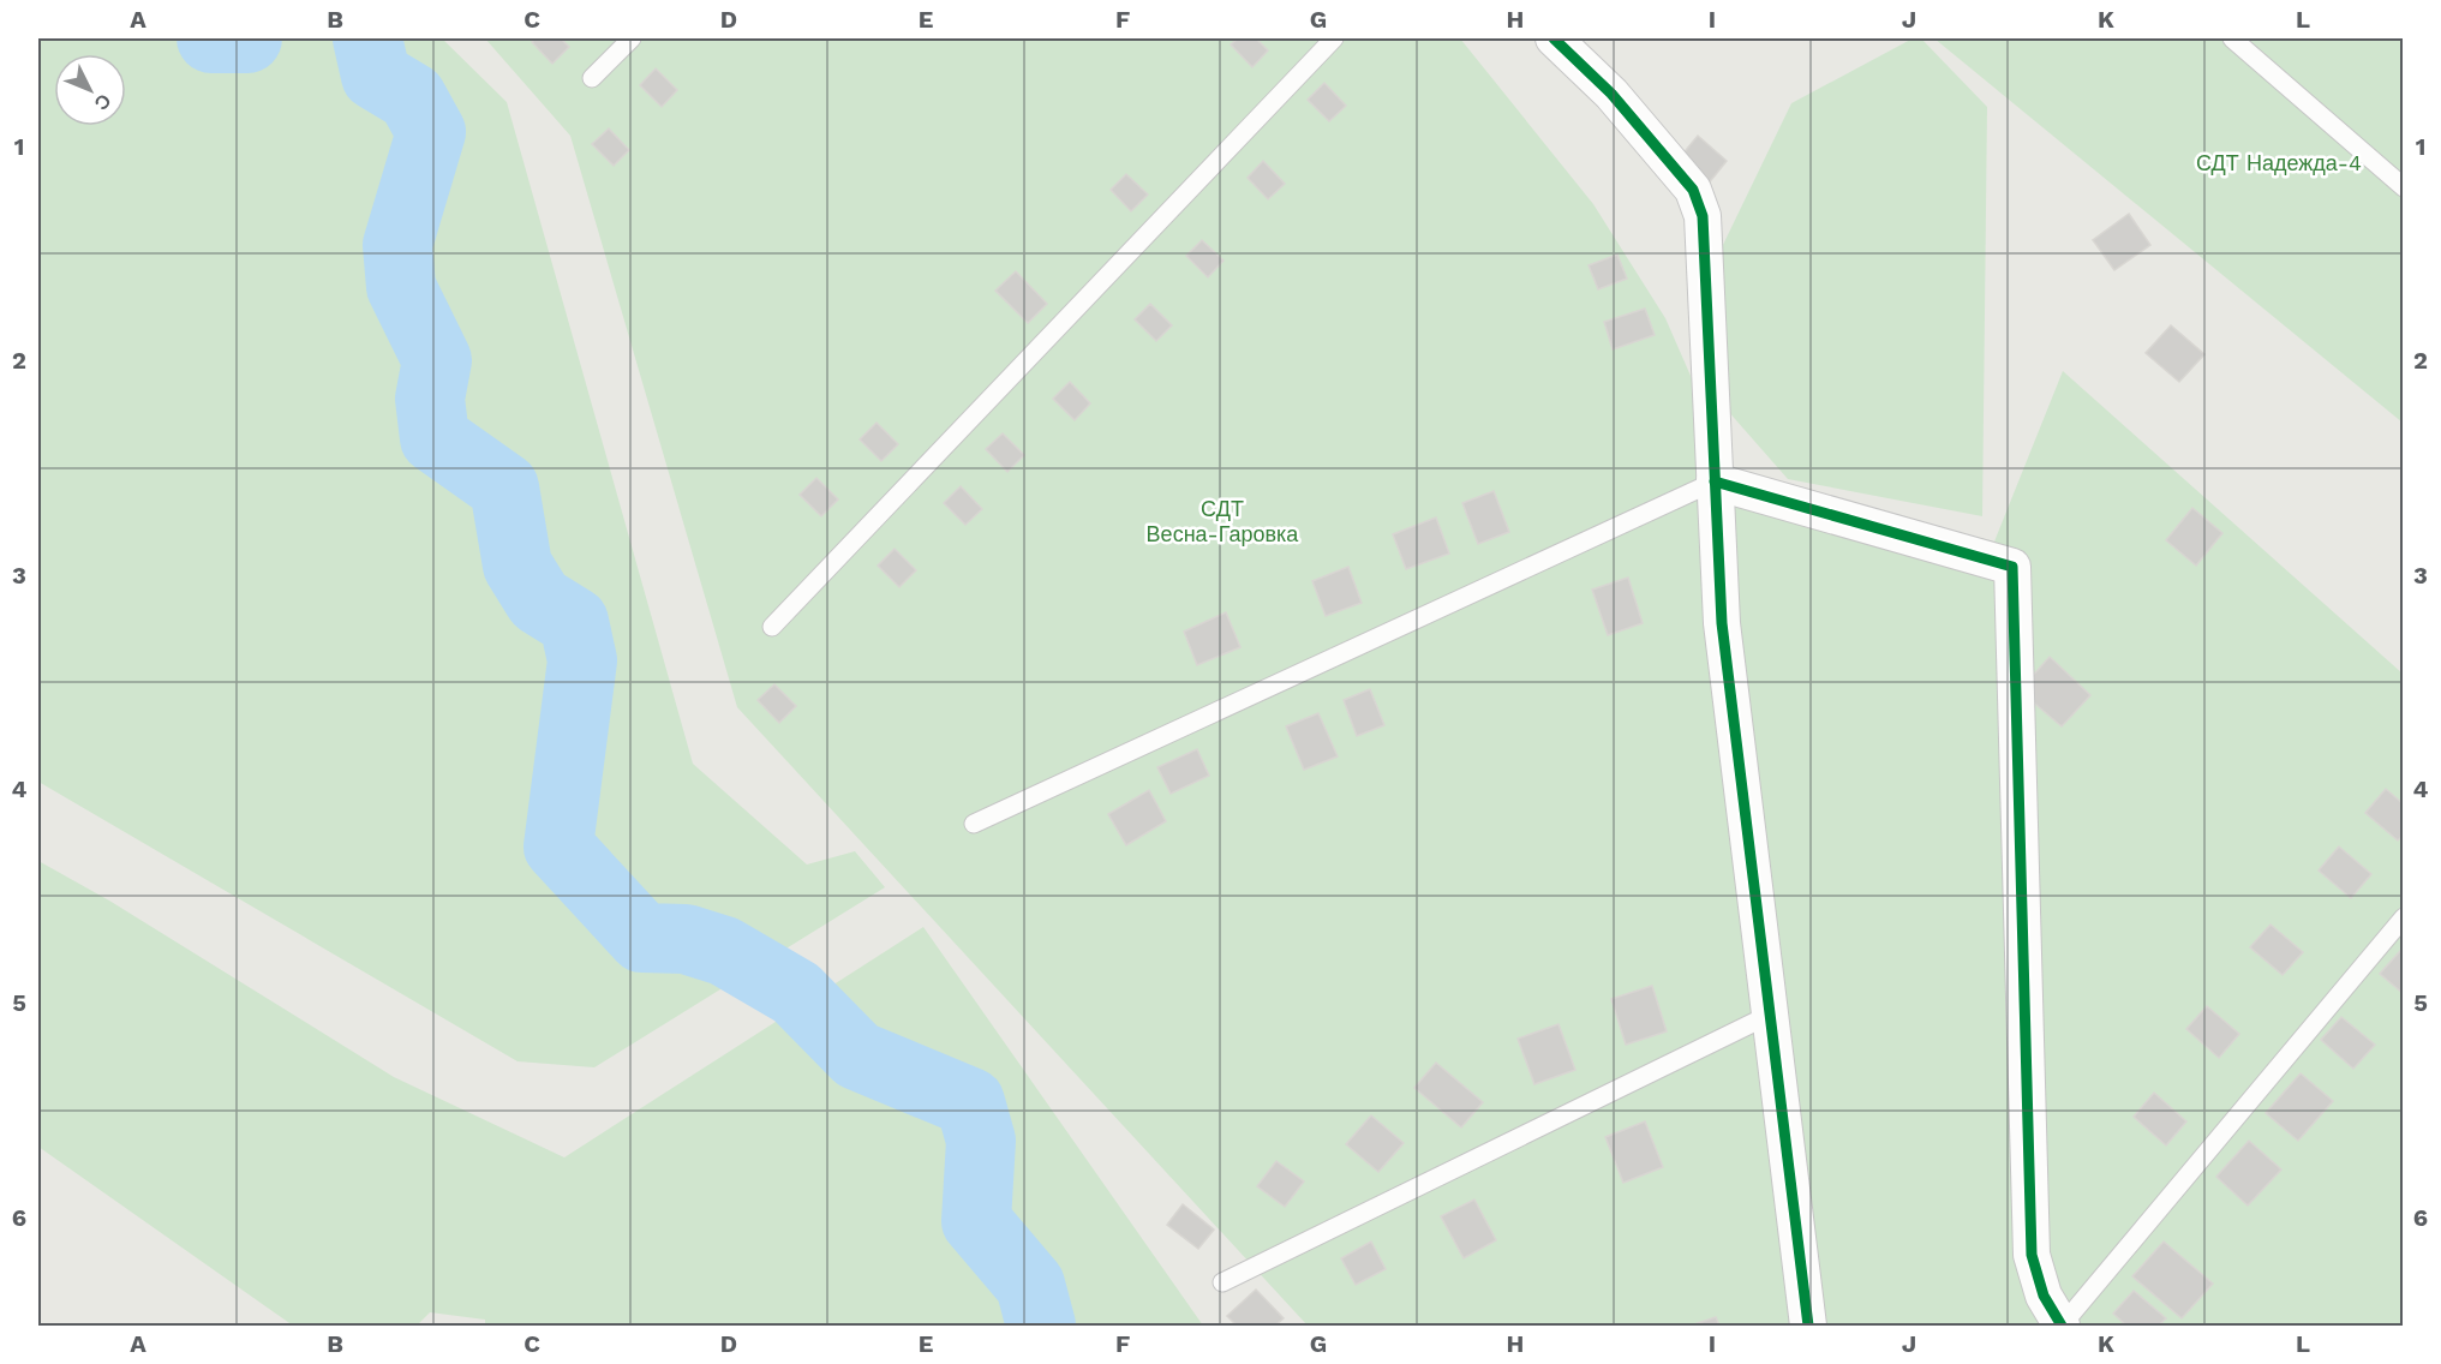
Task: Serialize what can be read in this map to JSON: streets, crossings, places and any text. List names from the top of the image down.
{
  "parks": ["СДТ Надежда-4", "СДТ Весна-Гаровка"],
  "north": "bottom right",
  "grid": {
    "columns": [
      "A",
      "B",
      "C",
      "D",
      "E",
      "F",
      "G",
      "H",
      "I",
      "J",
      "K",
      "L"
    ],
    "rows": [
      "1",
      "2",
      "3",
      "4",
      "5",
      "6"
    ]
  }
}
